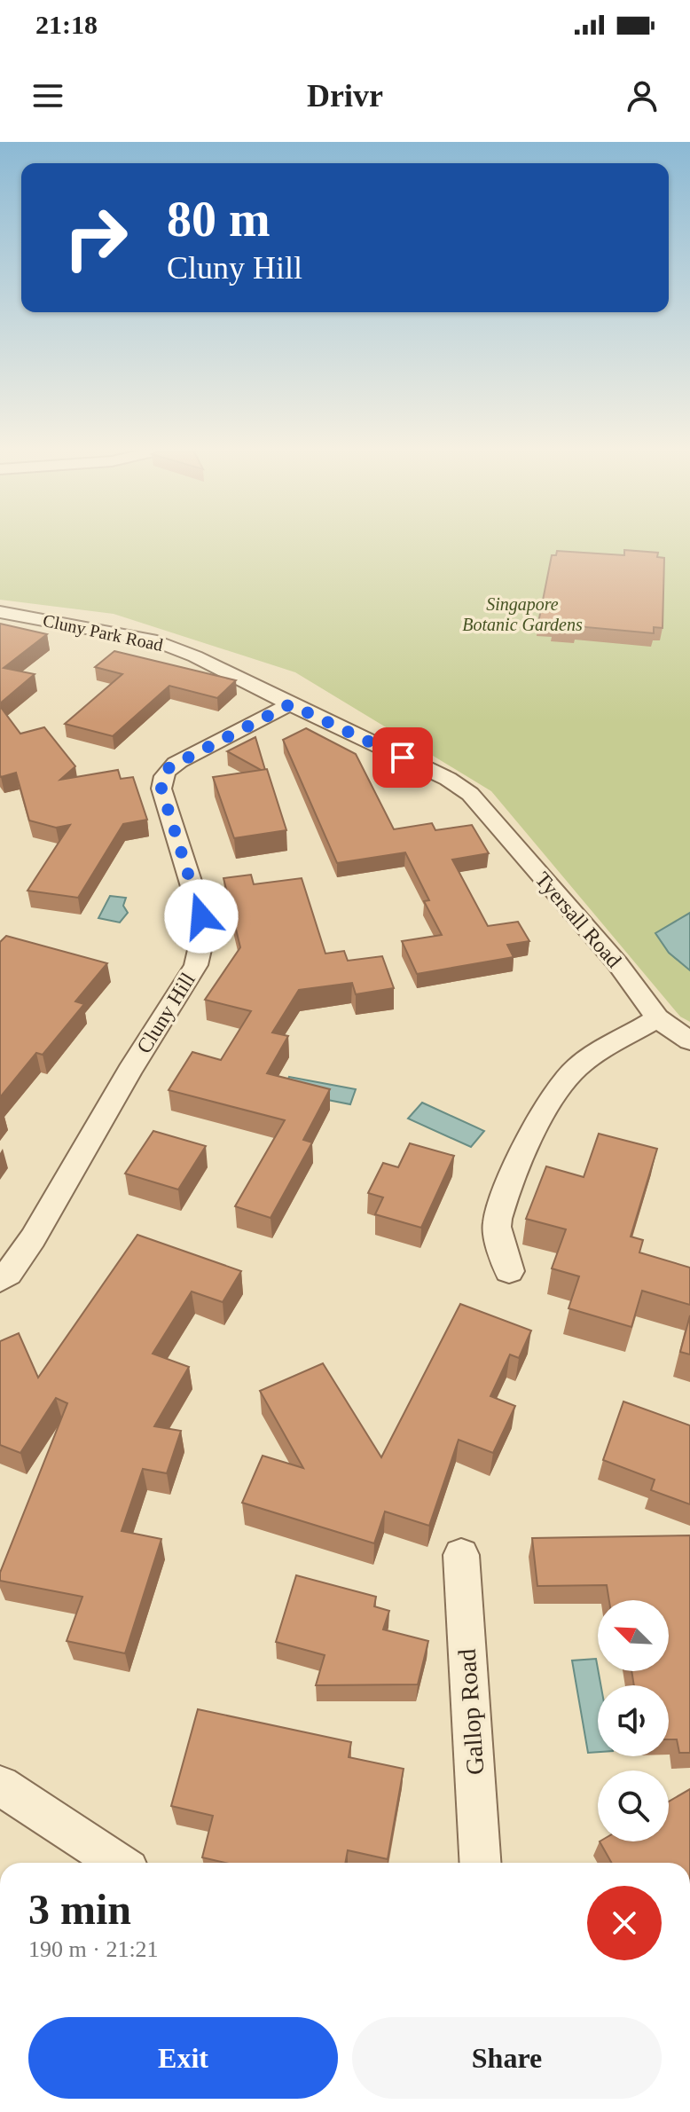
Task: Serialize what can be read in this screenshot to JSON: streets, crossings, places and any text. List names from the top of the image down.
{
  "streets": {
    "street": [
      "Cluny Park Road",
      "Tyersall Road",
      "Cluny Hill",
      "Gallop Road"
    ]
  },
  "crossings": [
    ["Cluny Park Road", "Tyersall Road"],
    ["Cluny Park Road", "Cluny Hill"]
  ],
  "parks": ["Singapore Botanic Gardens"],
  "north": "top left",
  "page": {
    "status": "21:18",
    "header": "Drivr",
    "turn": ["80 m", "Cluny Hill"],
    "heading": ["3 min", "190 m · 21:21"],
    "buttons": ["Exit", "Share"]
  }
}
